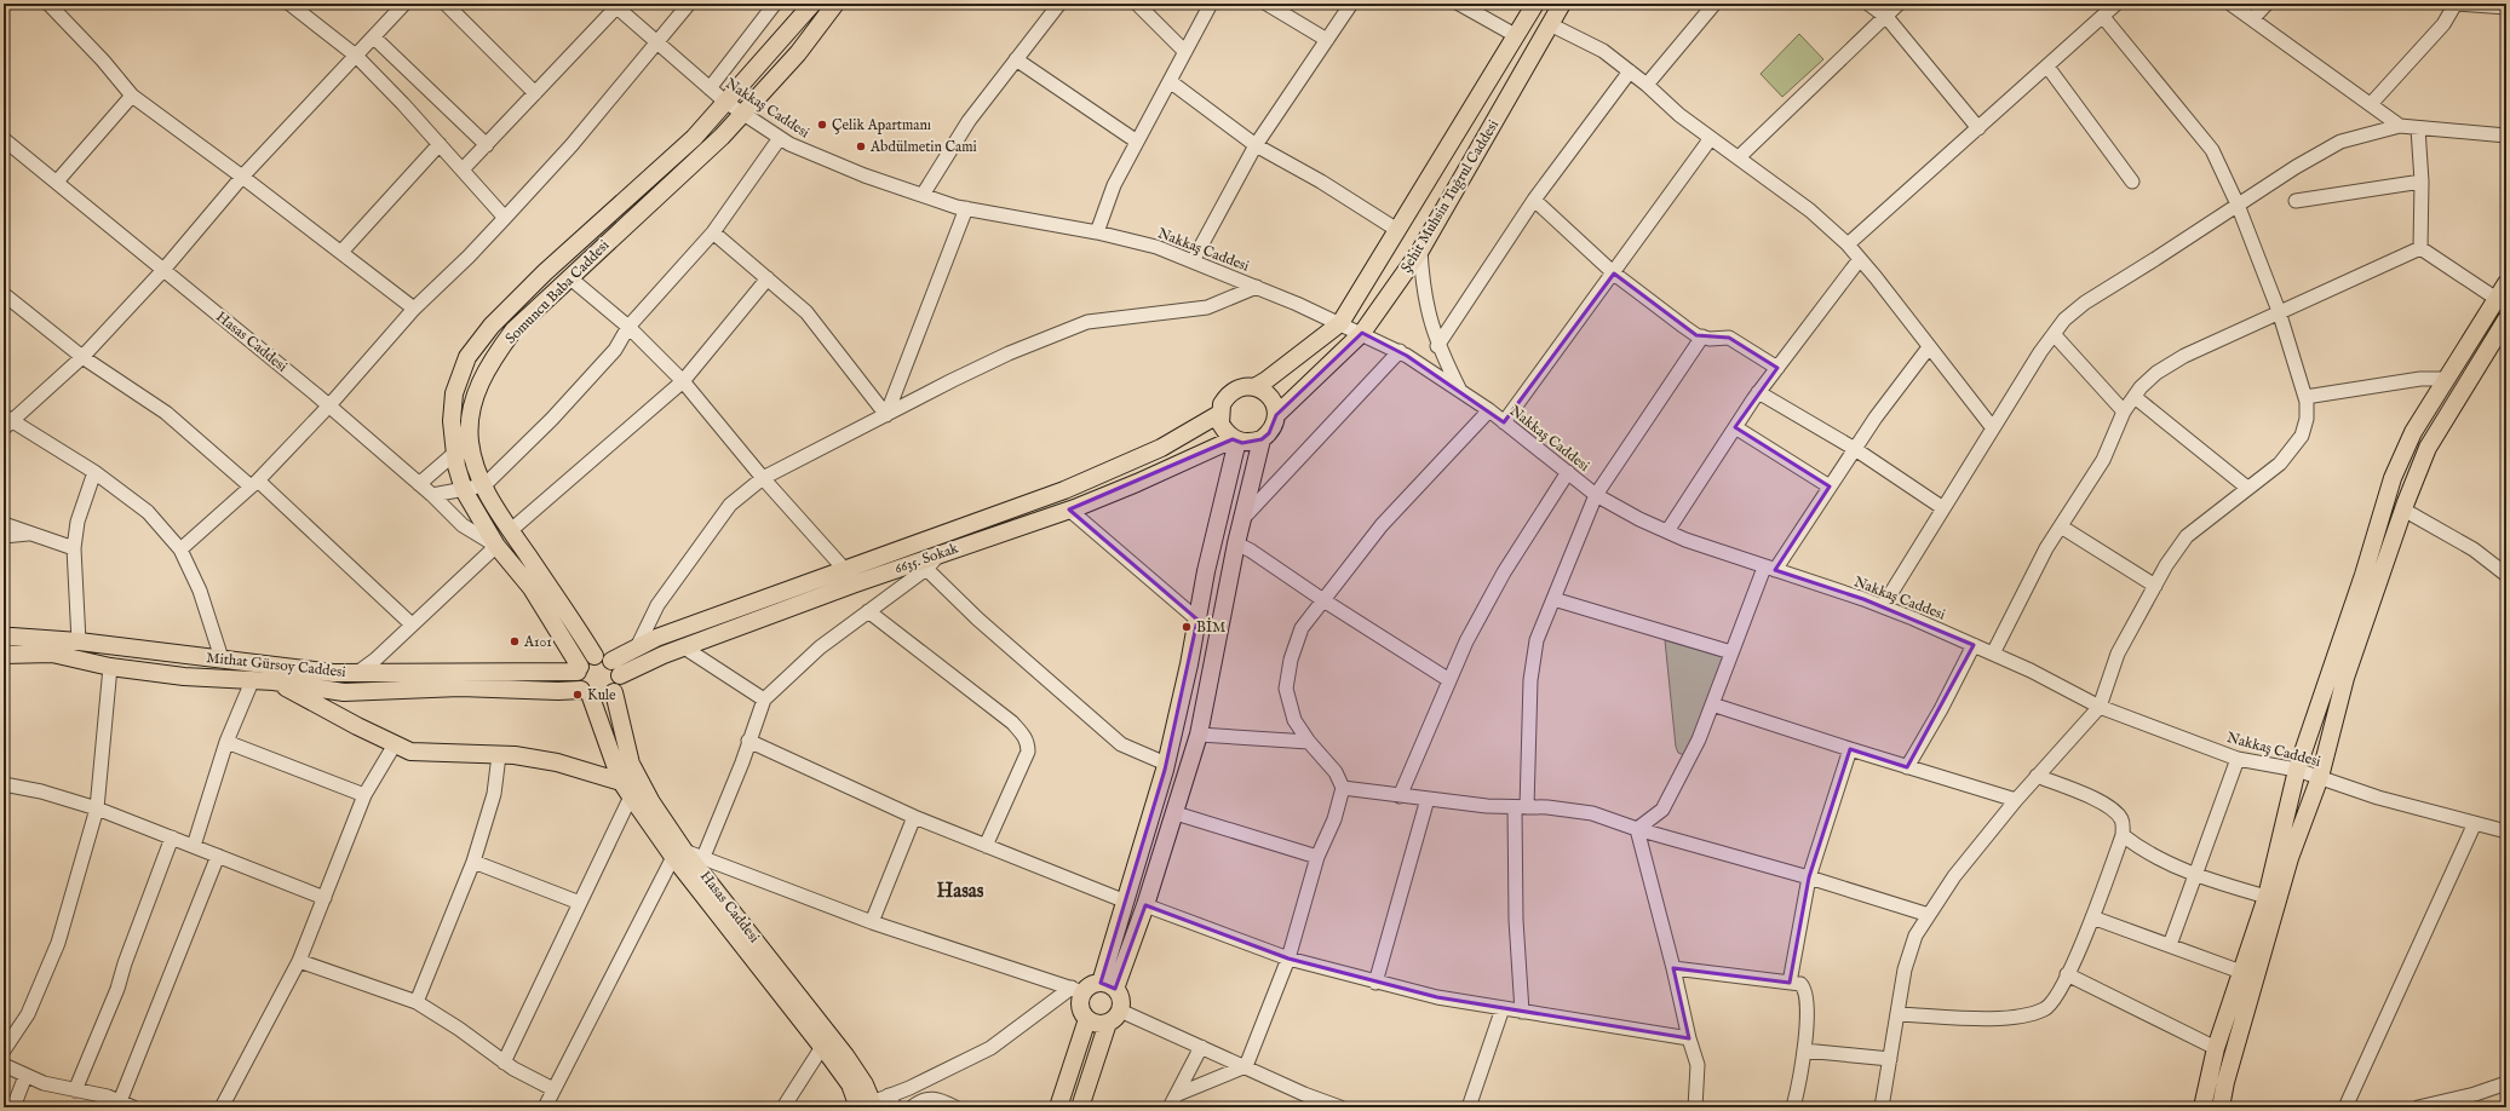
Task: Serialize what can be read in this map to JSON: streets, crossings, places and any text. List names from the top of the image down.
{
  "streets": {
    "main road": [
      "Şehit Muhsin Tuğrul Caddesi",
      "Somuncu Baba Caddesi",
      "Hasas Caddesi",
      "6635. Sokak",
      "Mithat Gürsoy Caddesi"
    ],
    "street": ["Nakkaş Caddesi"]
  },
  "crossings": [
    ["Nakkaş Caddesi", "Şehit Muhsin Tuğrul Caddesi"],
    ["Nakkaş Caddesi", "Somuncu Baba Caddesi"],
    ["Şehit Muhsin Tuğrul Caddesi", "6635. Sokak"],
    ["Somuncu Baba Caddesi", "Hasas Caddesi"],
    ["Somuncu Baba Caddesi", "6635. Sokak"],
    ["Somuncu Baba Caddesi", "Mithat Gürsoy Caddesi"],
    ["Hasas Caddesi", "6635. Sokak"],
    ["Hasas Caddesi", "Mithat Gürsoy Caddesi"],
    ["6635. Sokak", "Mithat Gürsoy Caddesi"]
  ],
  "districts": ["Hasas"],
  "places": [
    "Çelik Apartmanı",
    "Abdülmetin Cami",
    "BİM",
    "A101",
    "Kule"
  ]
}
